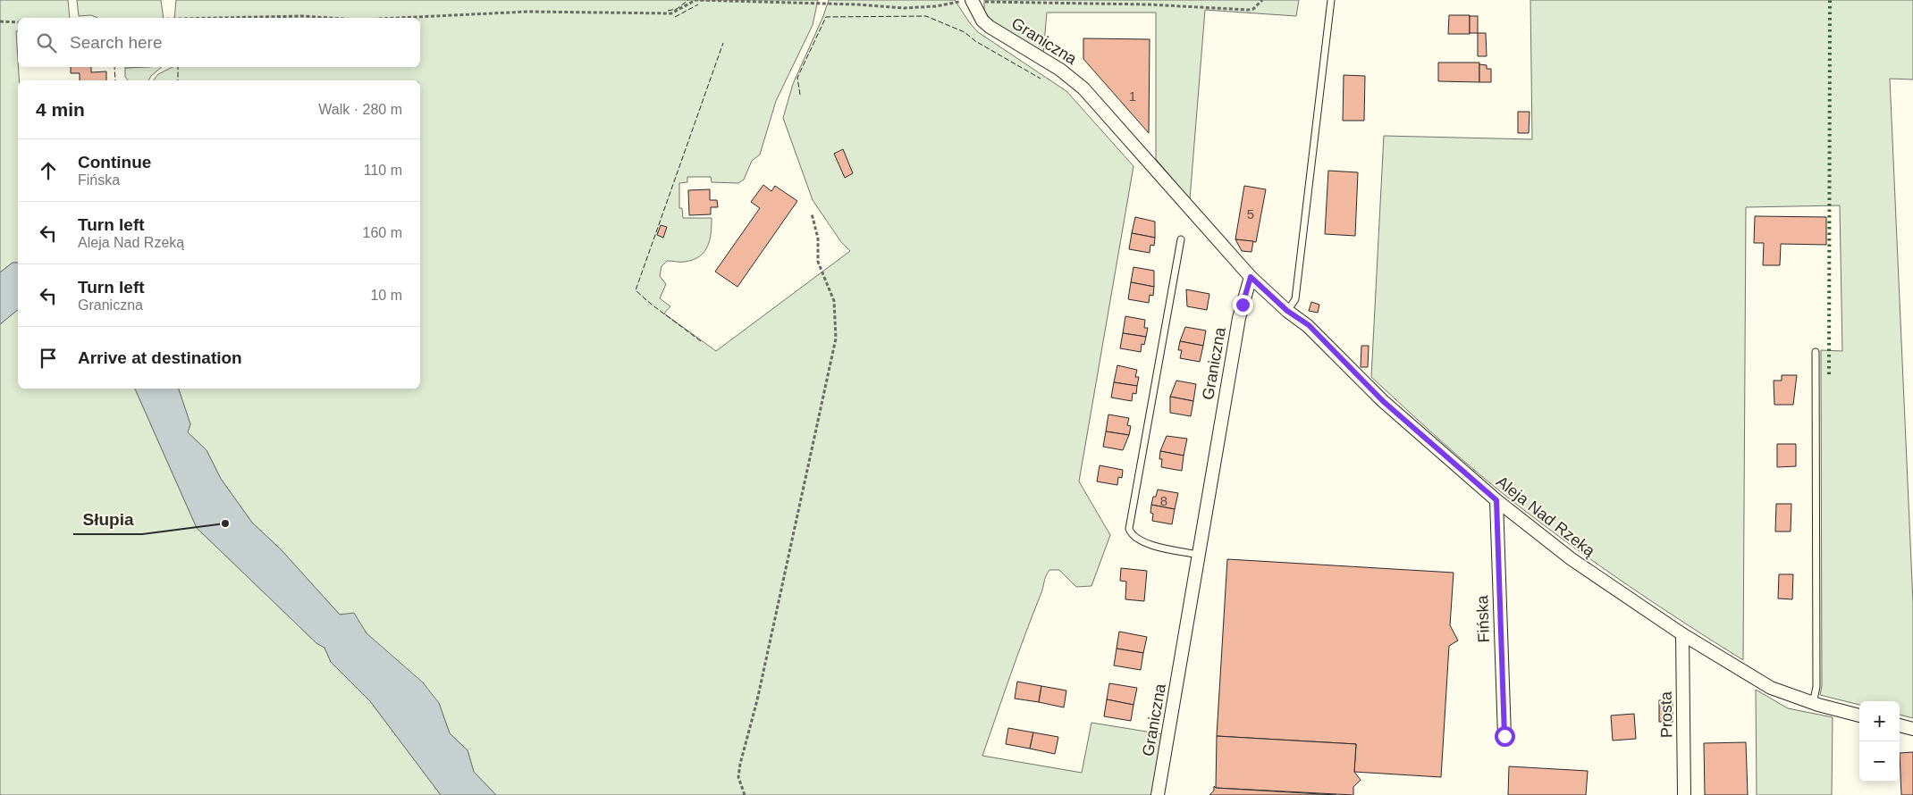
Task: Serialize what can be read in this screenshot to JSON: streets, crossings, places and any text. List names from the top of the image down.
{
  "streets": {
    "street": [
      "Graniczna",
      "Aleja Nad Rzeką",
      "Fińska",
      "Prosta"
    ]
  },
  "crossings": [
    ["Graniczna", "Aleja Nad Rzeką"],
    ["Aleja Nad Rzeką", "Fińska"],
    ["Aleja Nad Rzeką", "Prosta"]
  ],
  "places": ["Słupia"],
  "house_numbers": ["1", "5", "8"],
  "page": {
    "search": "Search here",
    "heading": ["4 min", "Walk · 280 m"],
    "list": [
      ["Continue", "Fińska", "110 m"],
      ["Turn left", "Aleja Nad Rzeką", "160 m"],
      ["Turn left", "Graniczna", "10 m"],
      "Arrive at destination"
    ],
    "map_buttons": ["+", "−"]
  }
}
